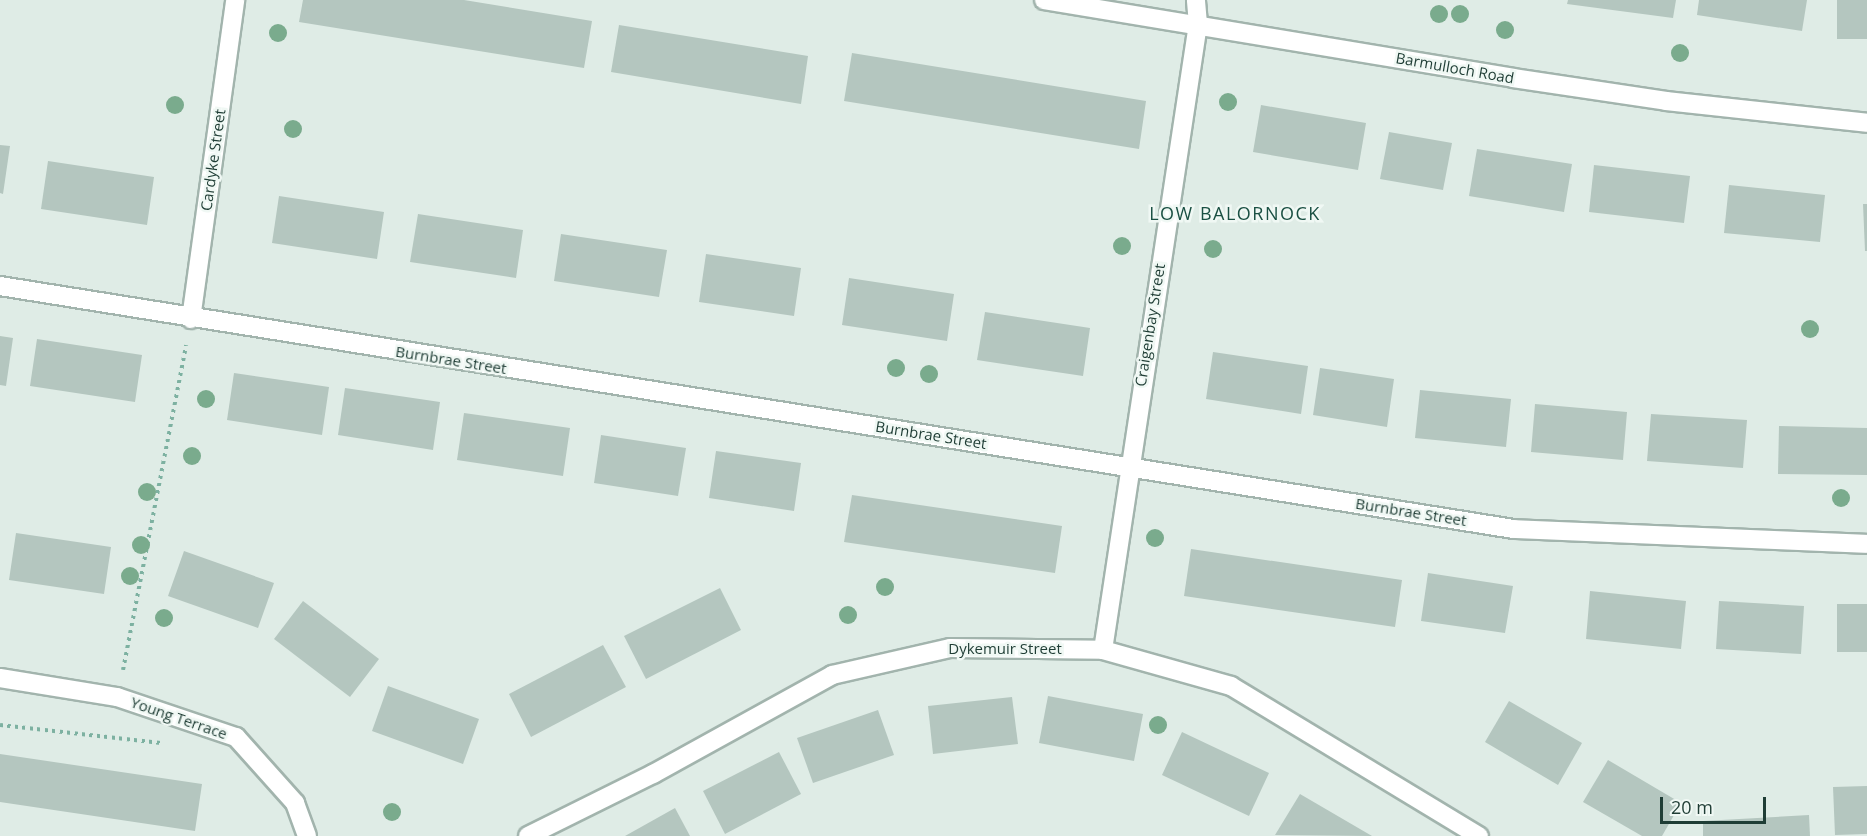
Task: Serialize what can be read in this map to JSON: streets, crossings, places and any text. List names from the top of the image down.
{
  "streets": {
    "street": [
      "Barmulloch Road",
      "Cardyke Street",
      "Craigenbay Street",
      "Burnbrae Street",
      "Dykemuir Street",
      "Young Terrace"
    ]
  },
  "crossings": [
    ["Barmulloch Road", "Craigenbay Street"],
    ["Cardyke Street", "Burnbrae Street"],
    ["Craigenbay Street", "Burnbrae Street"],
    ["Craigenbay Street", "Dykemuir Street"]
  ],
  "districts": ["LOW BALORNOCK"],
  "scale_bar": "20 m"
}
